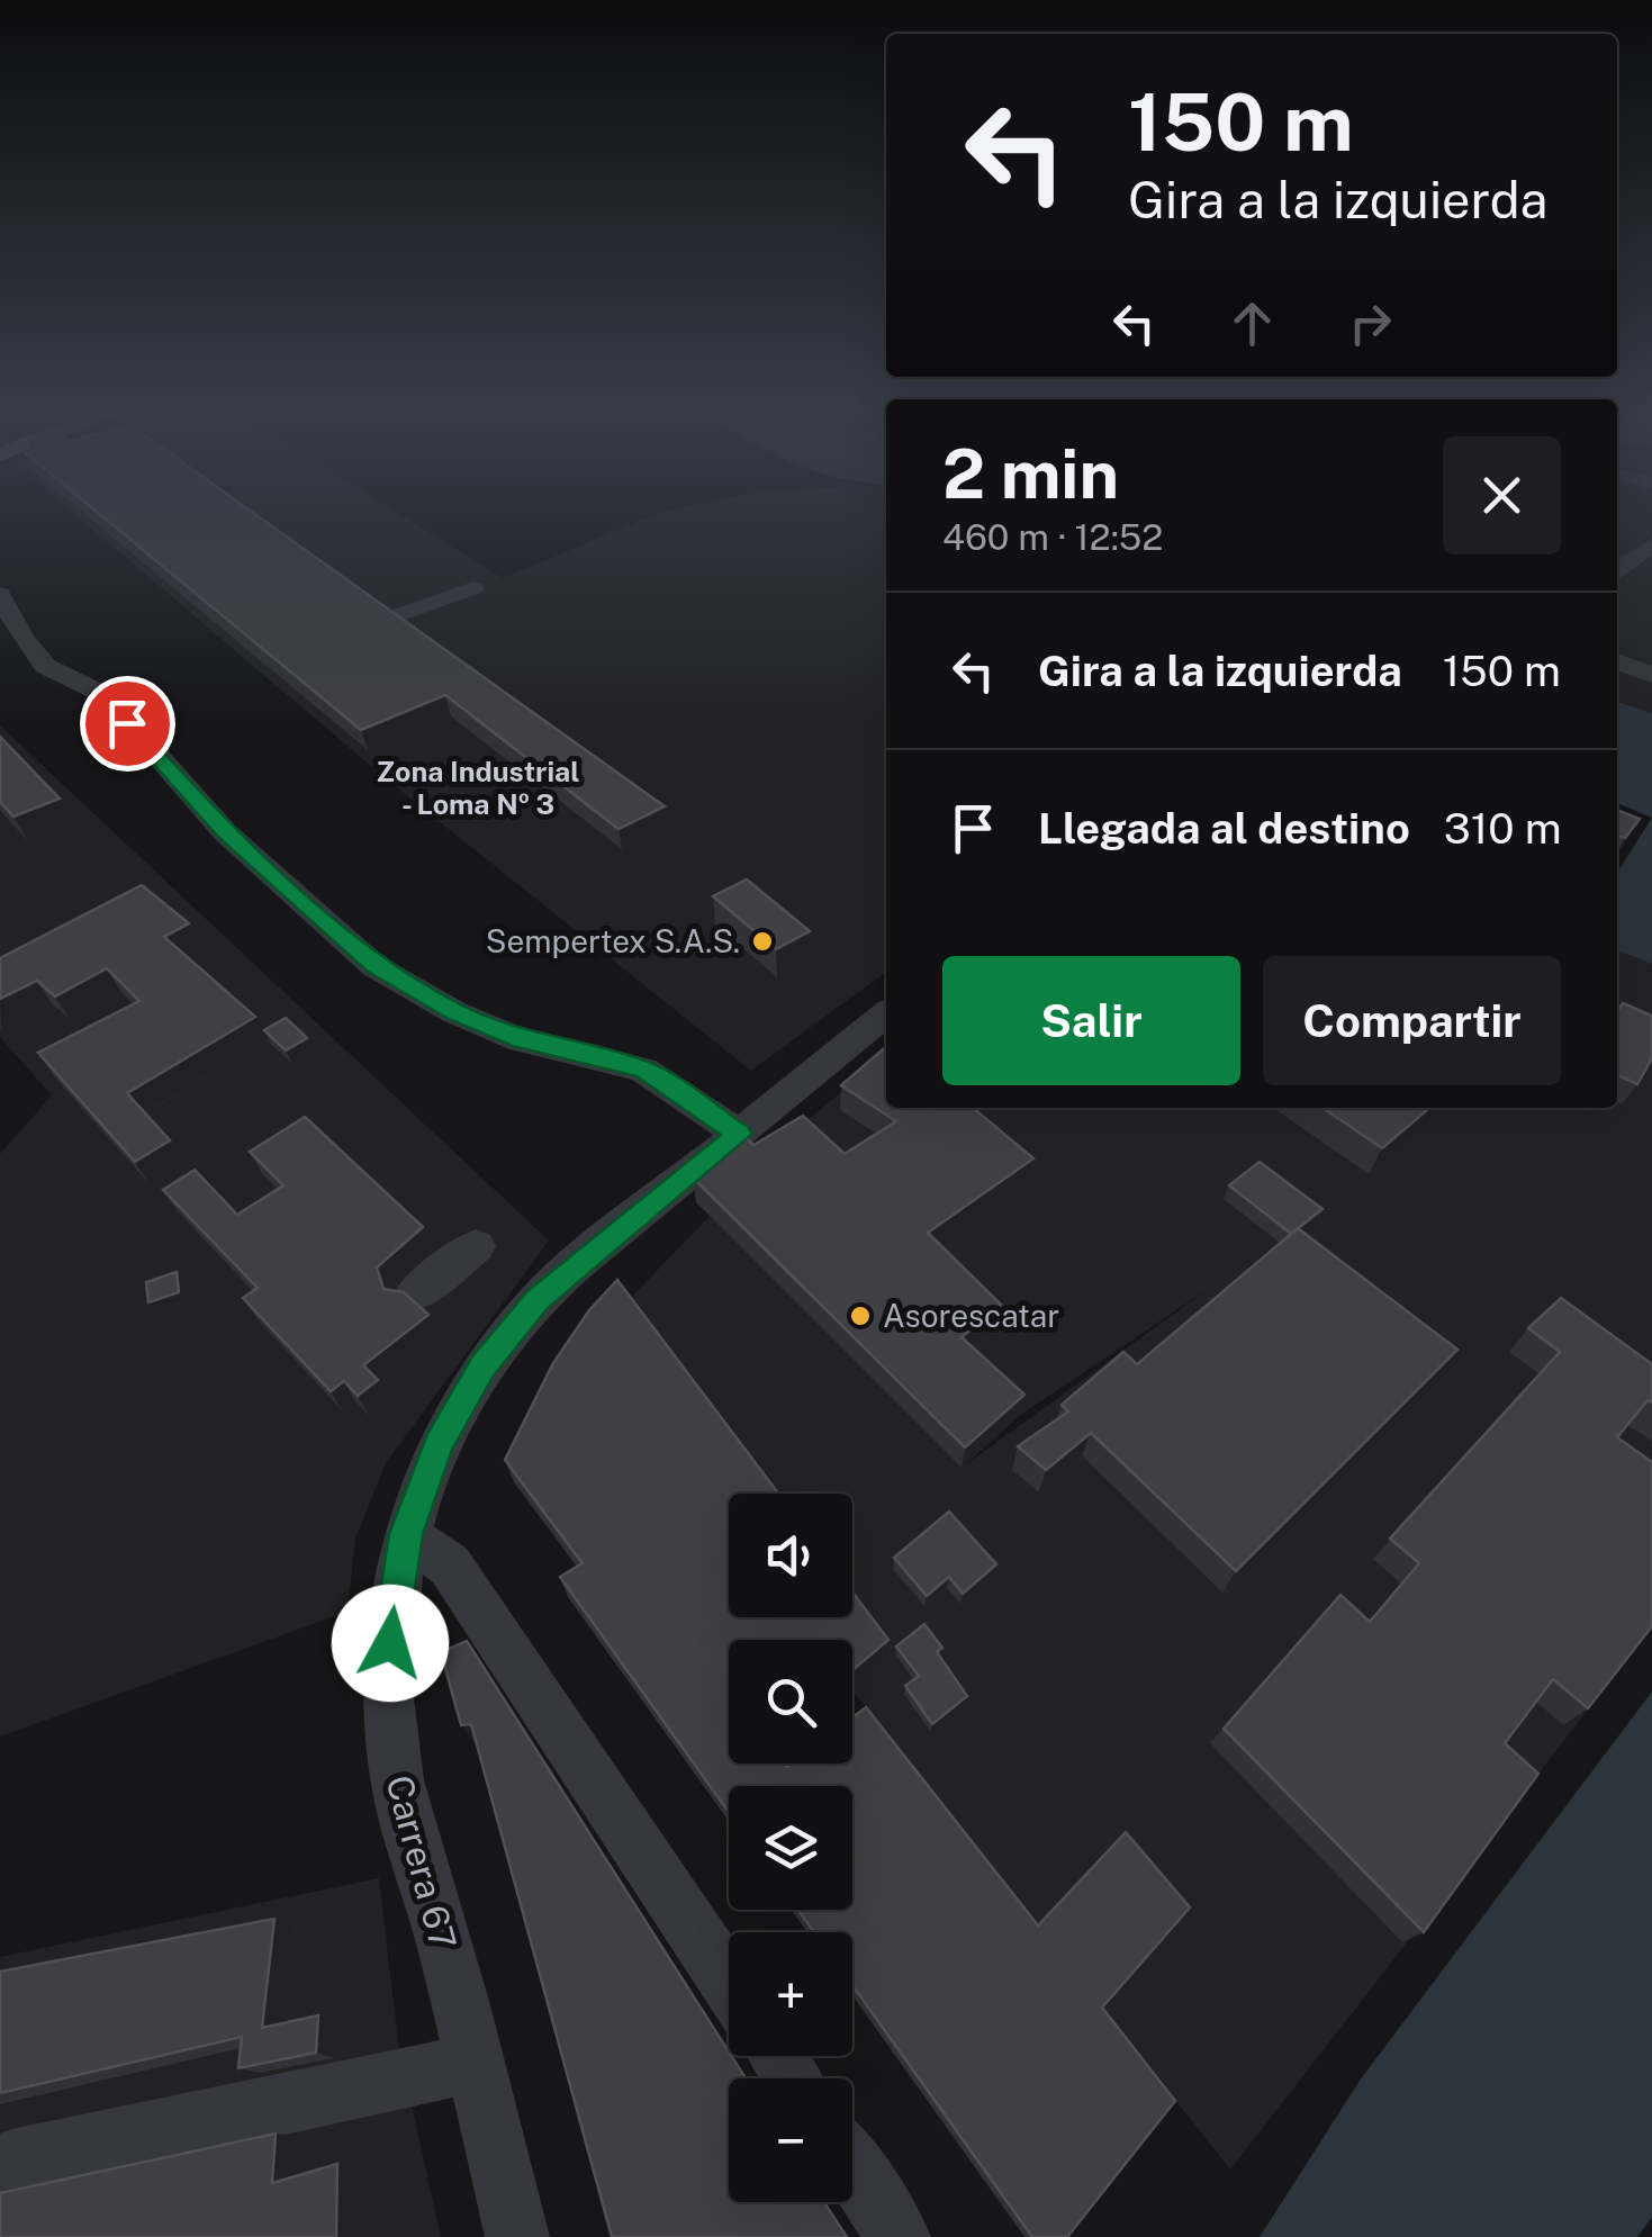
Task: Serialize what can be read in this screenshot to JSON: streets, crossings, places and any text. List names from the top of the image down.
{
  "streets": {
    "street": ["Carrera 67"]
  },
  "districts": ["Zona Industrial - Loma Nº 3"],
  "places": ["Sempertex S.A.S.", "Asorescatar"],
  "page": {
    "turn": ["150 m", "Gira a la izquierda"],
    "heading": ["2 min", "460 m · 12:52"],
    "list": [
      {
        "name": "Gira a la izquierda",
        "value": "150 m"
      },
      {
        "name": "Llegada al destino",
        "value": "310 m"
      }
    ],
    "buttons": ["Salir", "Compartir"],
    "map_buttons": ["+", "−"]
  }
}
